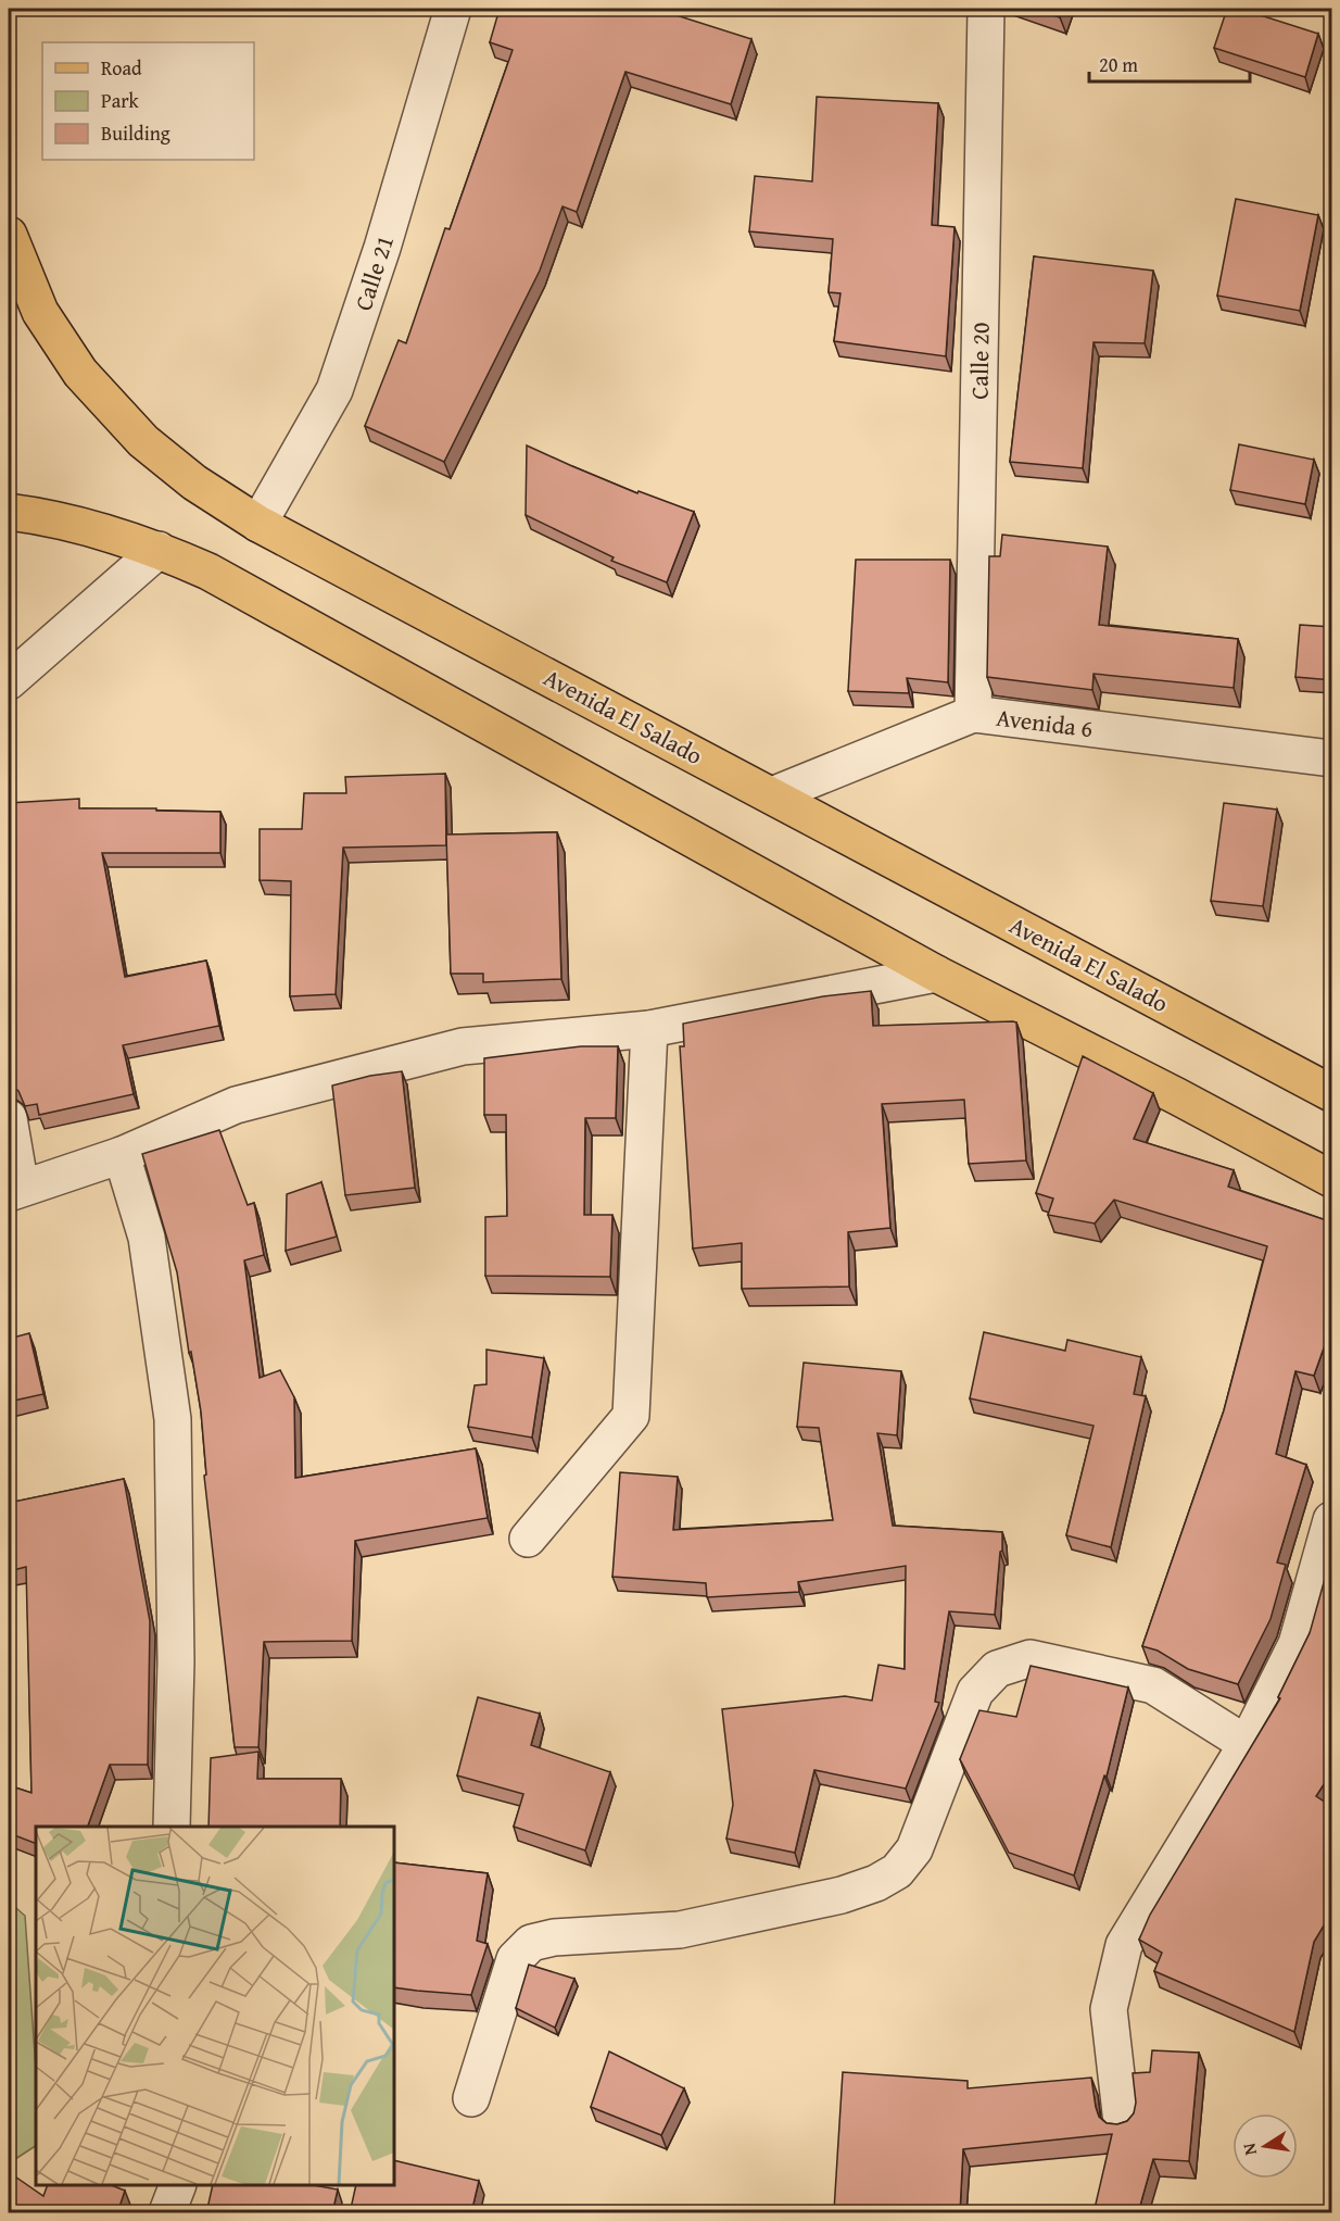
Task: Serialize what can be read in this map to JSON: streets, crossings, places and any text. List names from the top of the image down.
{
  "streets": {
    "main road": ["Avenida El Salado"],
    "street": ["Calle 21", "Calle 20", "Avenida 6"]
  },
  "crossings": [
    ["Calle 21", "Avenida El Salado"],
    ["Calle 20", "Avenida 6"],
    ["Avenida El Salado", "Avenida 6"]
  ],
  "legend": ["Road", "Park", "Building"],
  "scale_bar": "20 m",
  "north": "left"
}
